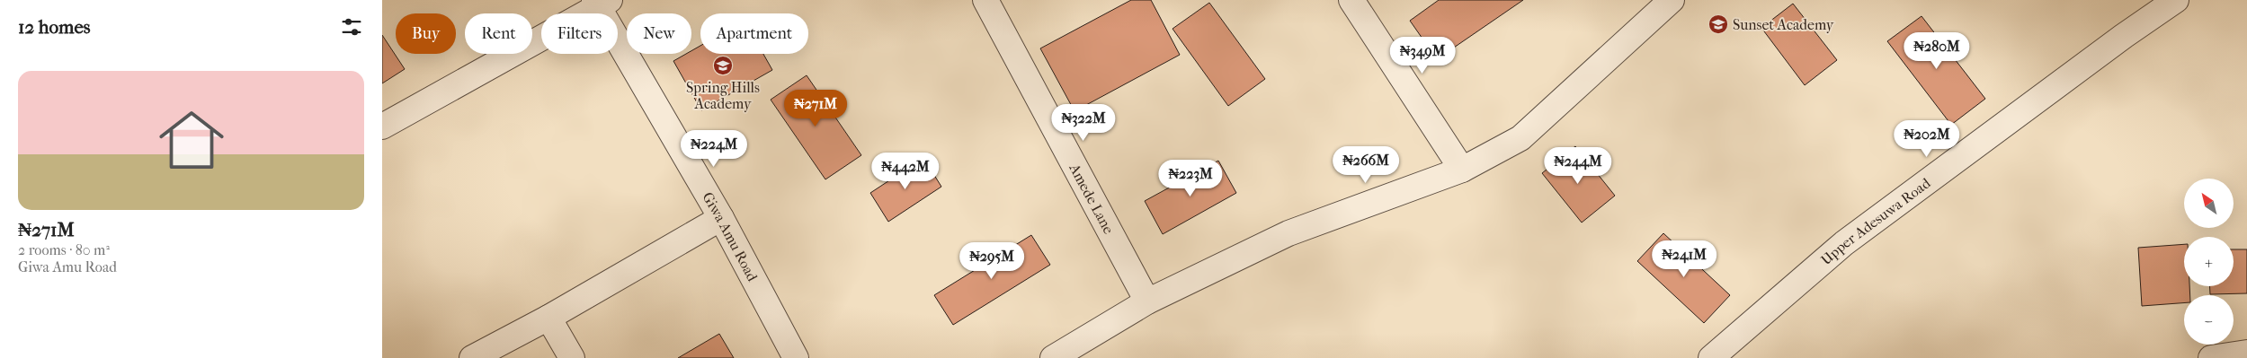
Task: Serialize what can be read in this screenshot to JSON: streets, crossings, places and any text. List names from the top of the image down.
{
  "streets": {
    "street": ["Amede Lane", "Upper Adesuwa Road", "Giwa Amu Road"]
  },
  "places": {
    "school or university": ["Sunset Academy", "Spring Hills Academy"]
  },
  "north": "top left",
  "page": {
    "heading": "12 homes",
    "chip": [
      "Buy",
      "Rent",
      "Filters",
      "New",
      "Apartment"
    ],
    "price": [
      "₦280M",
      "₦349M",
      "₦271M",
      "₦322M",
      "₦202M",
      "₦224M",
      "₦266M",
      "₦244M",
      "₦442M",
      "₦223M",
      "₦241M",
      "₦295M"
    ],
    "list": [
      {
        "name": "₦271M",
        "note": "2 rooms · 80 m² · Giwa Amu Road"
      }
    ],
    "map_buttons": ["+", "−"]
  }
}
